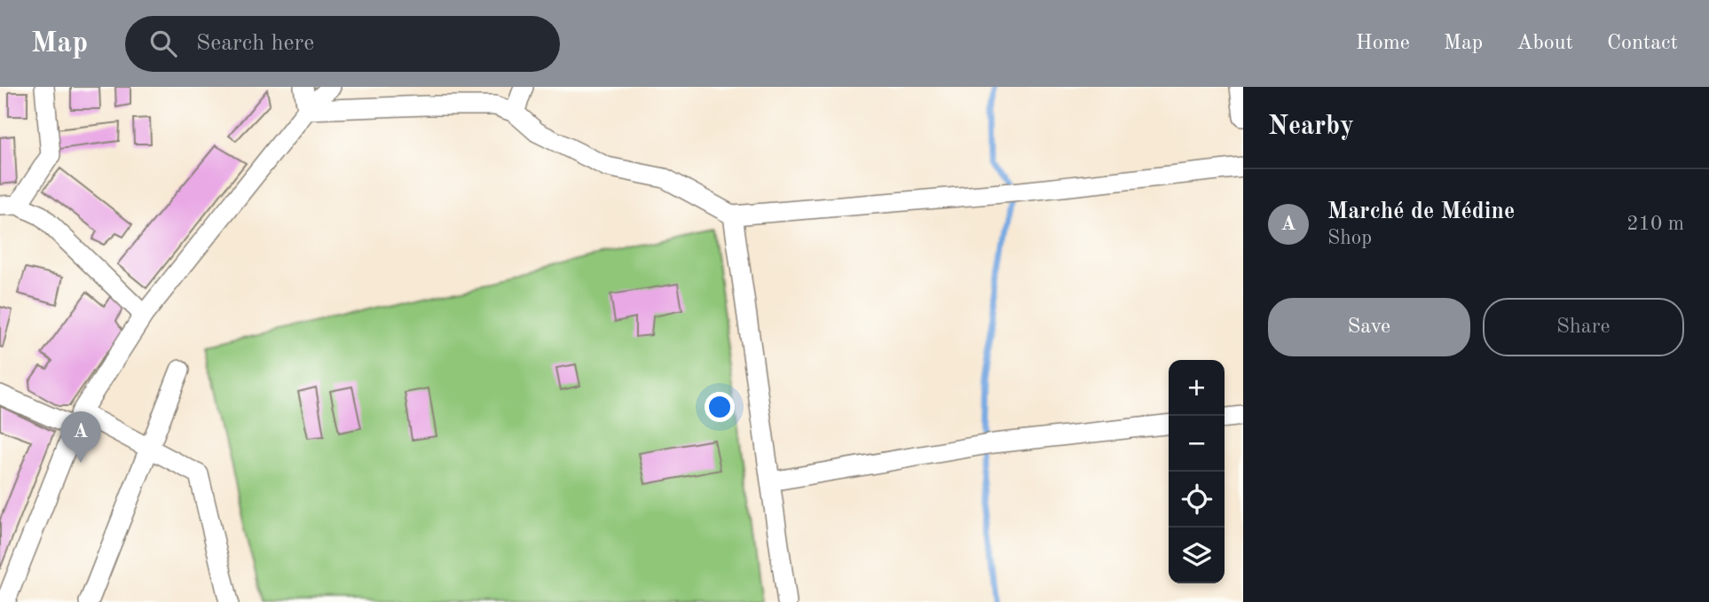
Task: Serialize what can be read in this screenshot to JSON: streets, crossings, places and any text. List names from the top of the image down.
{
  "page": {
    "header": "Map",
    "search": "Search here",
    "nav": [
      "Home",
      "Map",
      "About",
      "Contact"
    ],
    "heading": "Nearby",
    "list": [
      {
        "mark": "A",
        "name": "Marché de Médine",
        "note": "Shop",
        "value": "210 m"
      }
    ],
    "buttons": ["Save", "Share"],
    "map_buttons": ["+", "−"],
    "pins": "A"
  }
}
